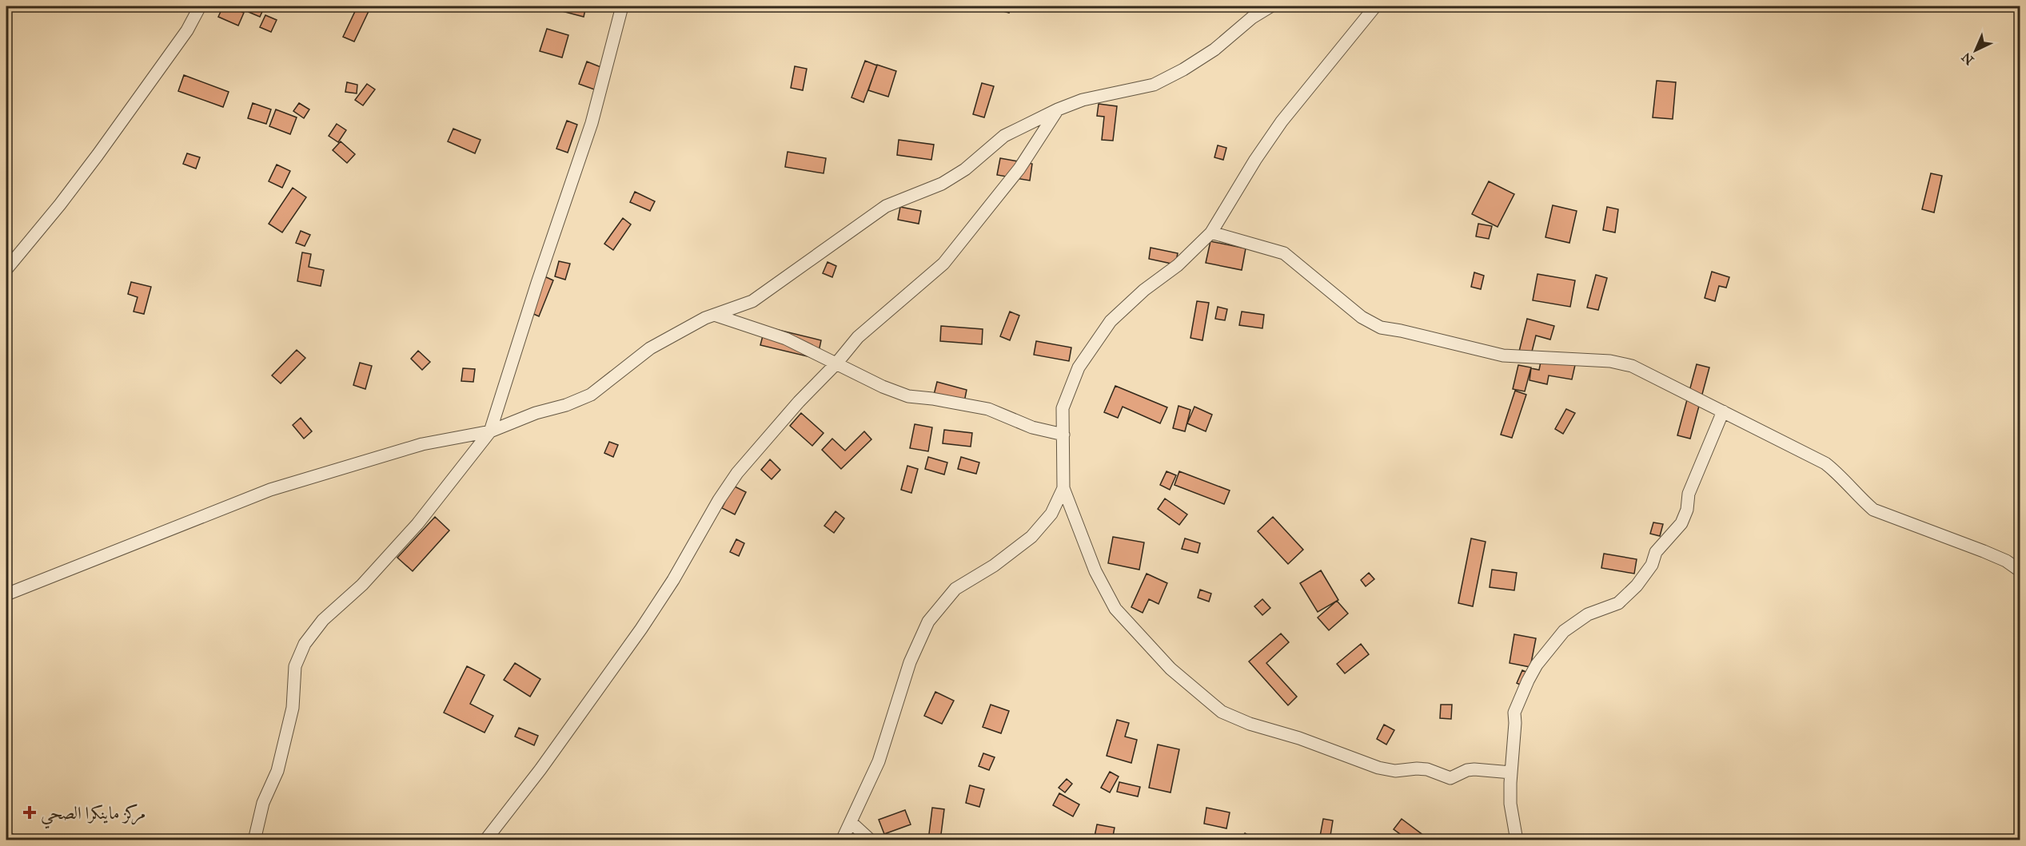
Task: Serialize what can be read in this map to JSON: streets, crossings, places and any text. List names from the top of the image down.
{
  "places": {
    "health": ["مركز ماينكرا الصحي"]
  },
  "north": "bottom left"
}
